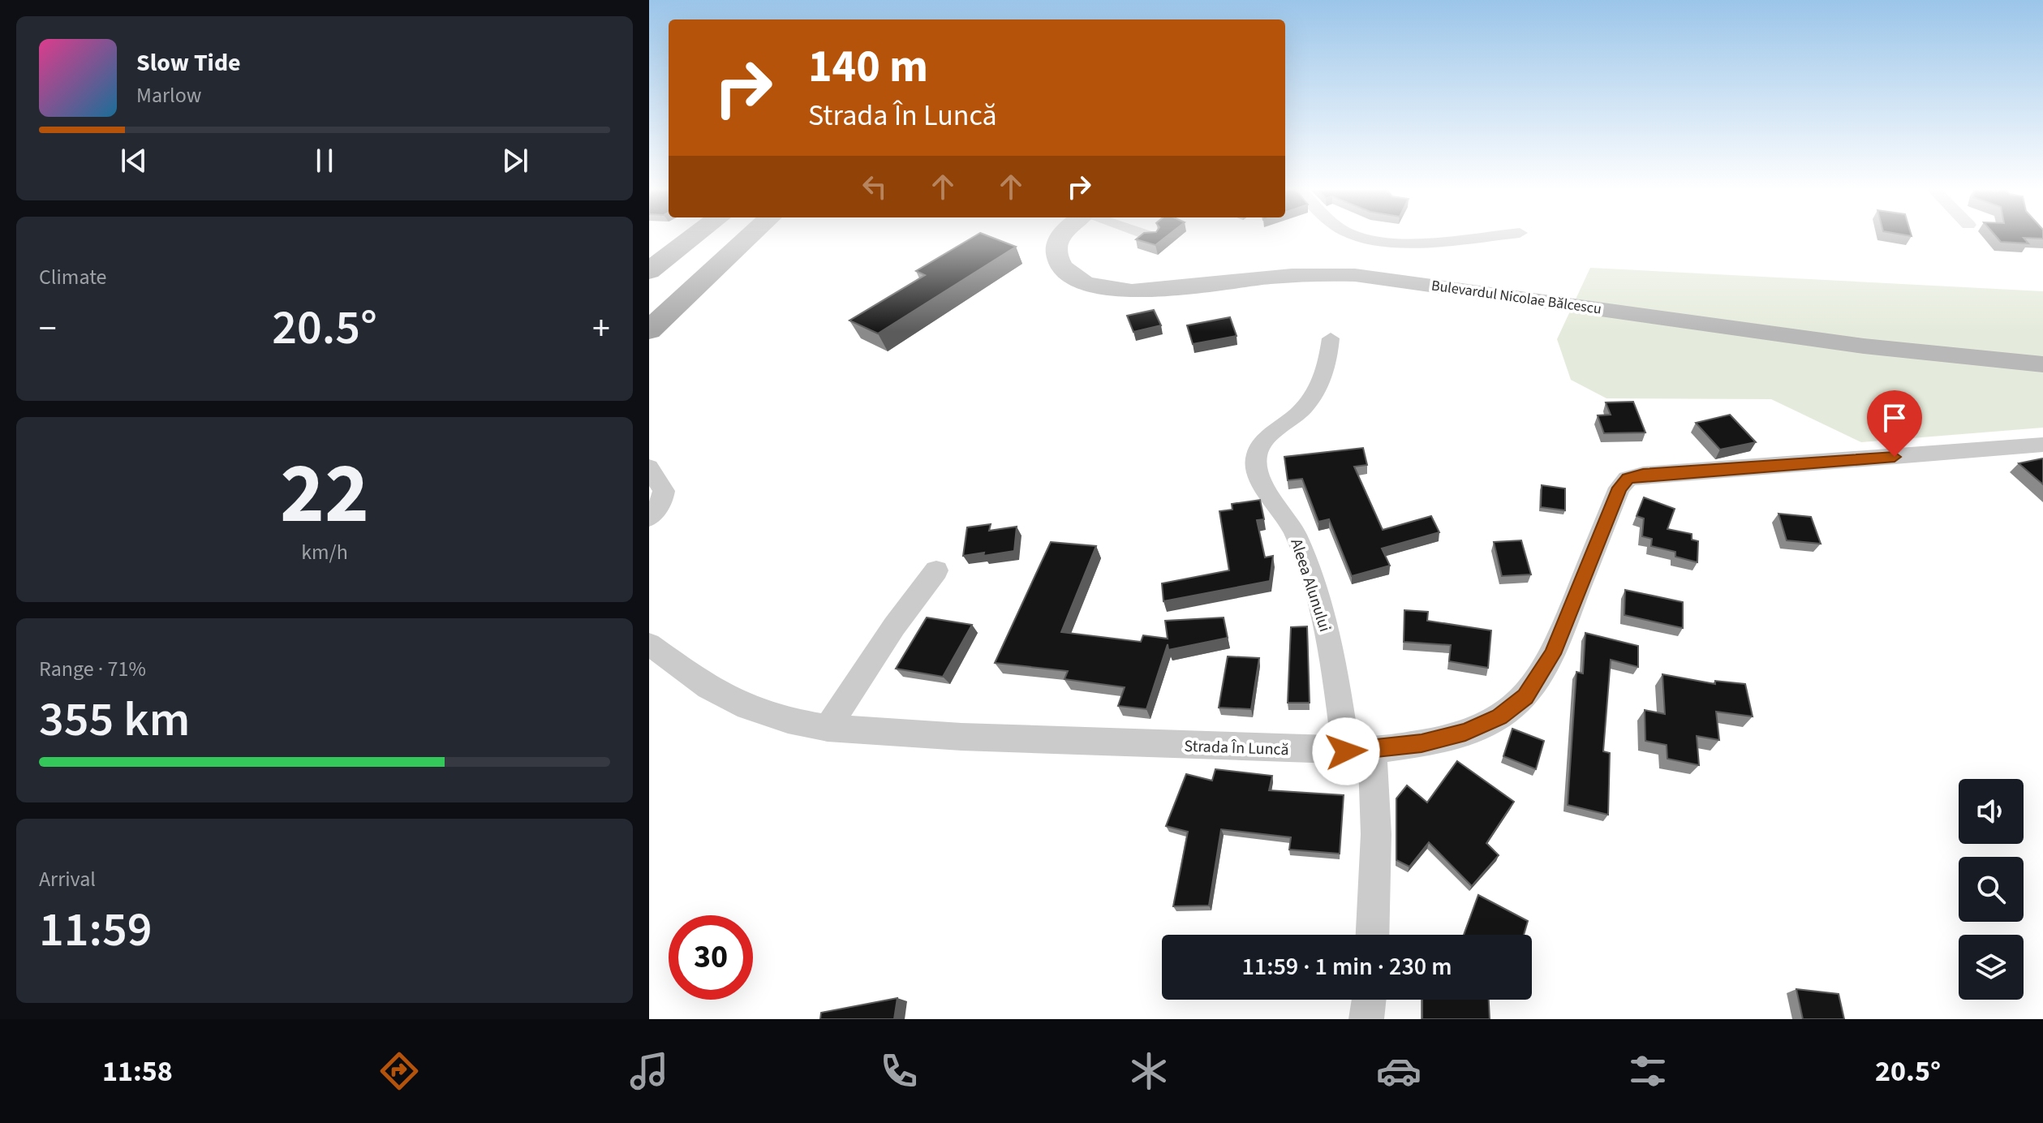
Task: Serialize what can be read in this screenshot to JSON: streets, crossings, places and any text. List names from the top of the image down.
{
  "streets": {
    "street": ["Bulevardul Nicolae Bălcescu", "Aleea Alunului", "Strada În Luncă"]
  },
  "crossings": [
    ["Aleea Alunului", "Strada În Luncă"]
  ],
  "page": {
    "turn": ["140 m", "Strada În Luncă"],
    "song": ["Slow Tide", "Marlow"],
    "tile": [
      "Climate",
      ["22", "km/h"],
      ["Range · 71%", "355 km"],
      ["Arrival", "11:59"]
    ],
    "heat": ["−", "20.5°", "+"],
    "limit": "30",
    "trip": "11:59 · 1 min · 230 m",
    "tabs": ["11:58", "20.5°"]
  }
}
